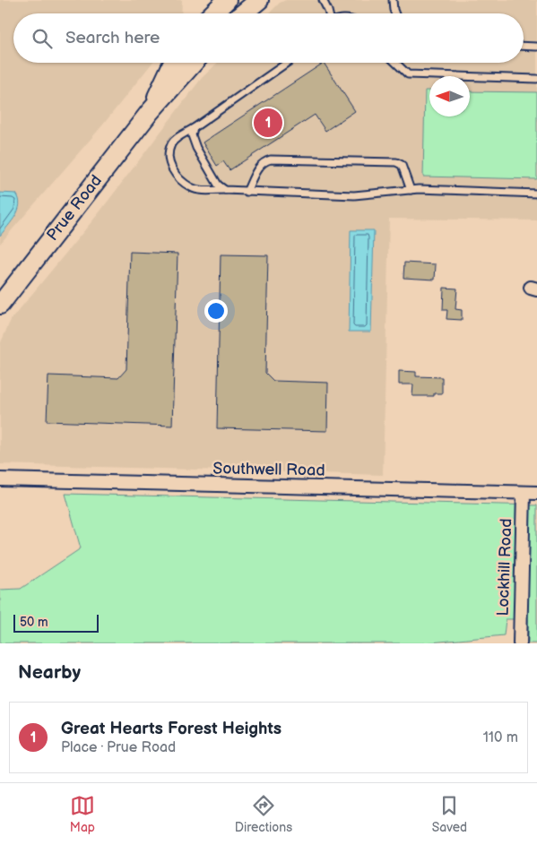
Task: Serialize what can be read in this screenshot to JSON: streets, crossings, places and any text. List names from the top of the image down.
{
  "streets": {
    "main road": ["Prue Road"],
    "street": ["Southwell Road", "Lockhill Road"]
  },
  "crossings": [
    ["Southwell Road", "Lockhill Road"]
  ],
  "scale_bar": "50 m",
  "north": "left",
  "page": {
    "search": "Search here",
    "pins": "1",
    "scale": "50 m",
    "heading": "Nearby",
    "list": [
      {
        "mark": "1",
        "name": "Great Hearts Forest Heights",
        "note": "Place · Prue Road",
        "value": "110 m"
      }
    ],
    "nav": ["Map", "Directions", "Saved"]
  }
}
